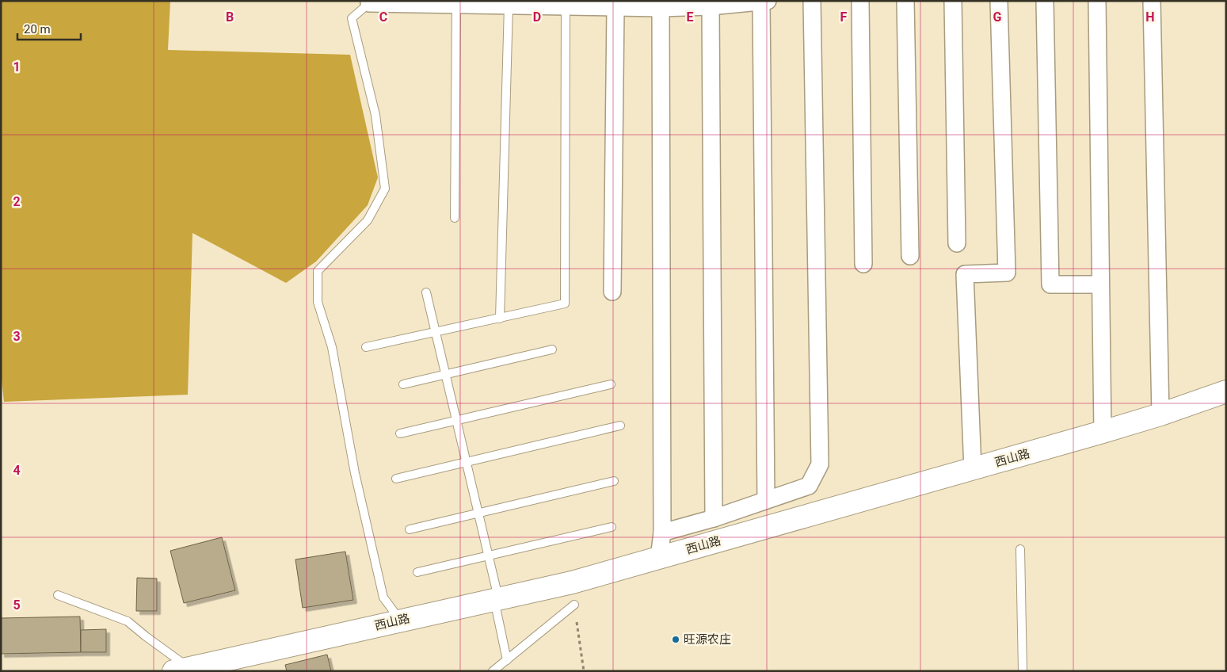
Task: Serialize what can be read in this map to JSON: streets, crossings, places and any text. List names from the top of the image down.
{
  "streets": {
    "street": ["西山路"]
  },
  "places": ["旺源农庄"],
  "scale_bar": "20 m",
  "grid": {
    "columns": [
      "B",
      "C",
      "D",
      "E",
      "F",
      "G",
      "H"
    ],
    "rows": [
      "1",
      "2",
      "3",
      "4",
      "5"
    ]
  }
}
